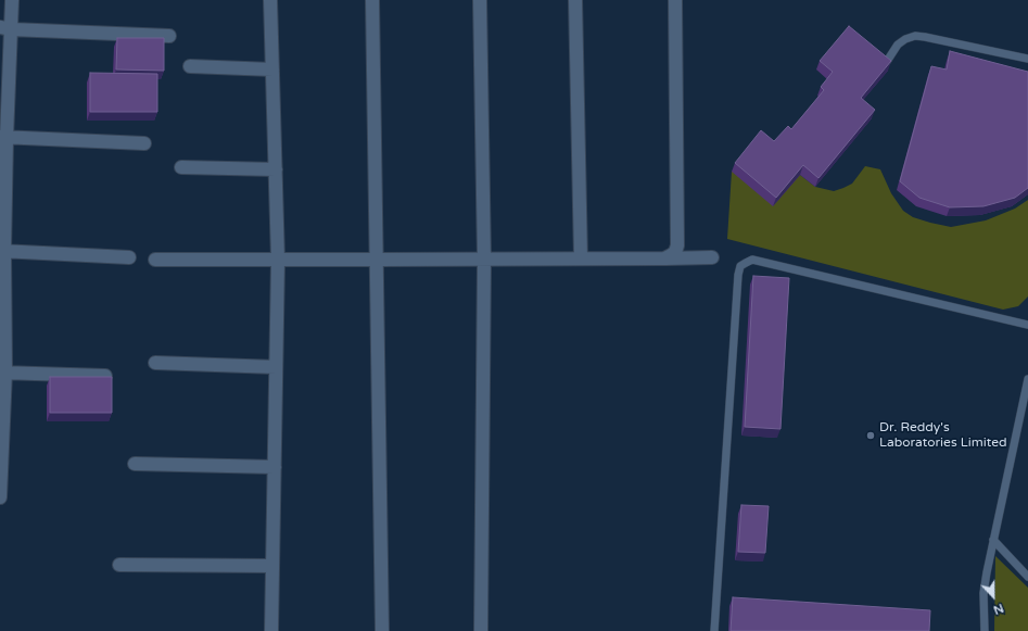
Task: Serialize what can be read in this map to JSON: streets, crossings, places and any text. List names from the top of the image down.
{
  "places": ["Dr. Reddy's Laboratories Limited"],
  "north": "bottom"
}
